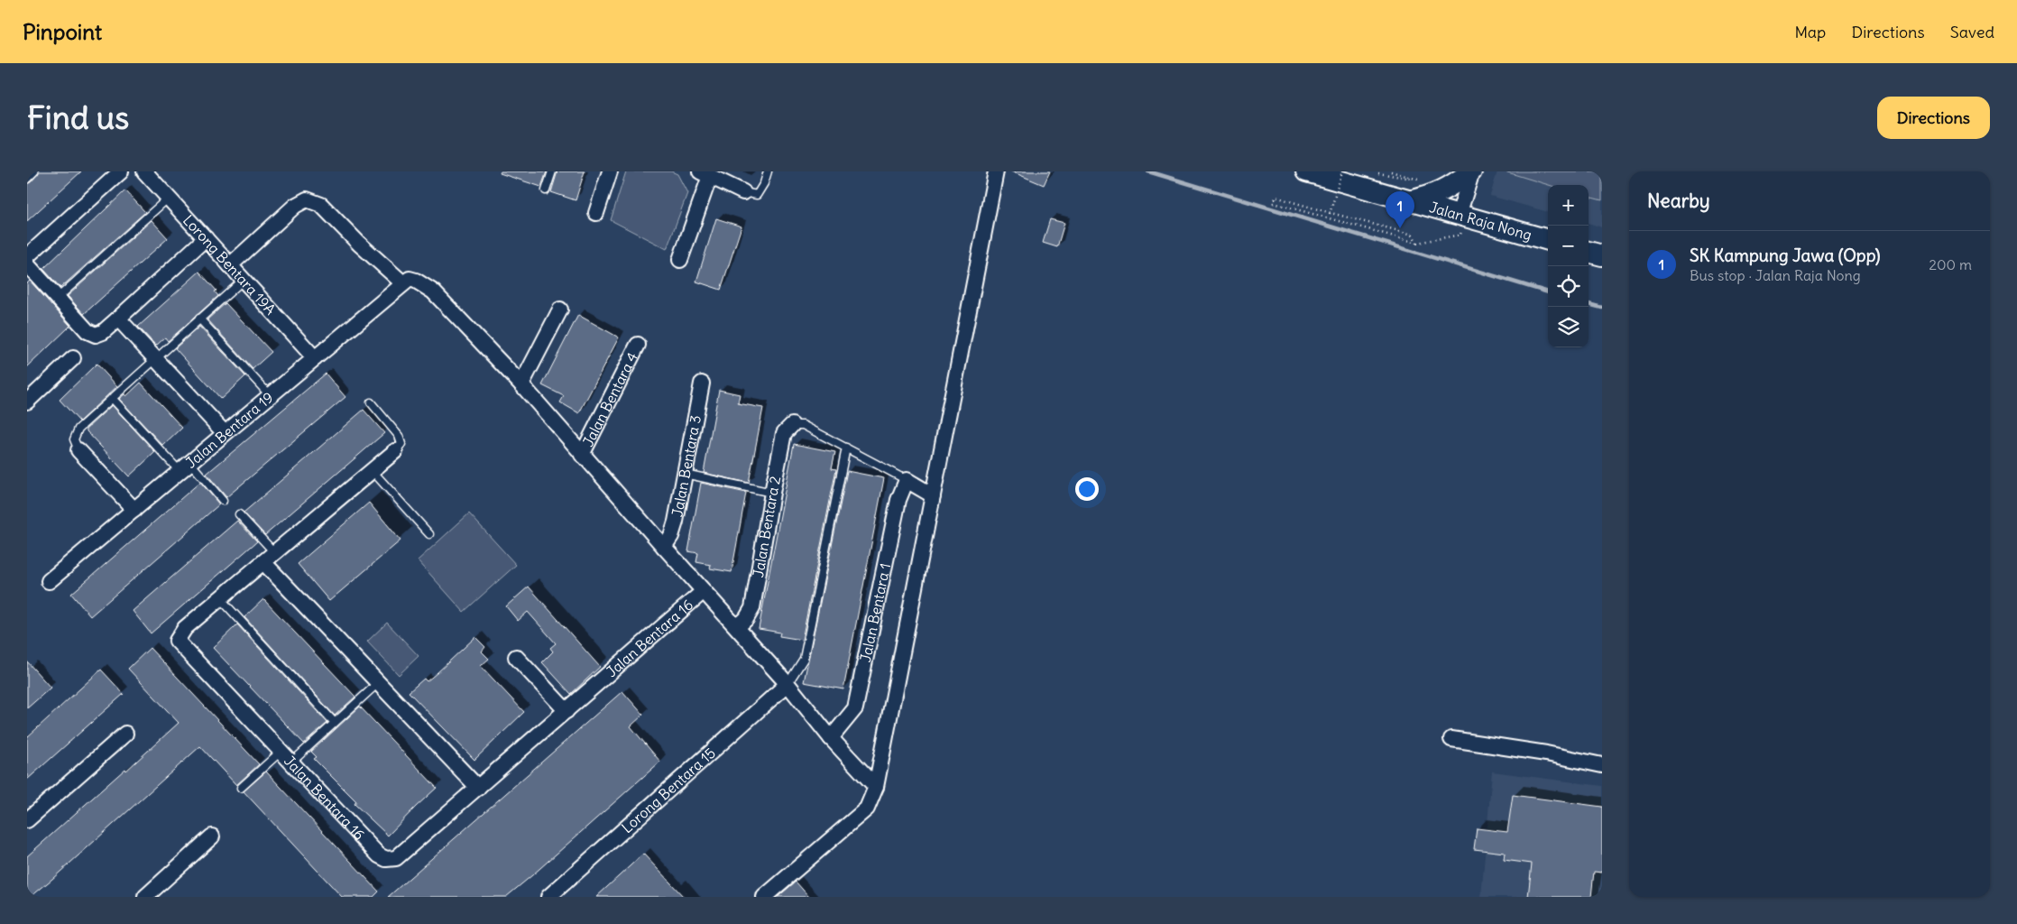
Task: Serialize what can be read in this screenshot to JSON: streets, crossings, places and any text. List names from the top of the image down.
{
  "streets": {
    "main road": ["Jalan Raja Nong"],
    "street": [
      "Lorong Bentara 19A",
      "Jalan Bentara 4",
      "Jalan Bentara 19",
      "Jalan Bentara 3",
      "Jalan Bentara 2",
      "Jalan Bentara 1",
      "Jalan Bentara 16",
      "Lorong Bentara 15"
    ]
  },
  "crossings": [
    ["Lorong Bentara 19A", "Jalan Bentara 19"]
  ],
  "page": {
    "header": "Pinpoint",
    "nav": ["Map", "Directions", "Saved"],
    "buttons": "Directions",
    "title": "Find us",
    "heading": "Nearby",
    "map_buttons": ["+", "−"],
    "pins": "1",
    "list": [
      {
        "mark": "1",
        "name": "SK Kampung Jawa (Opp)",
        "note": "Bus stop · Jalan Raja Nong",
        "value": "200 m"
      }
    ]
  }
}
